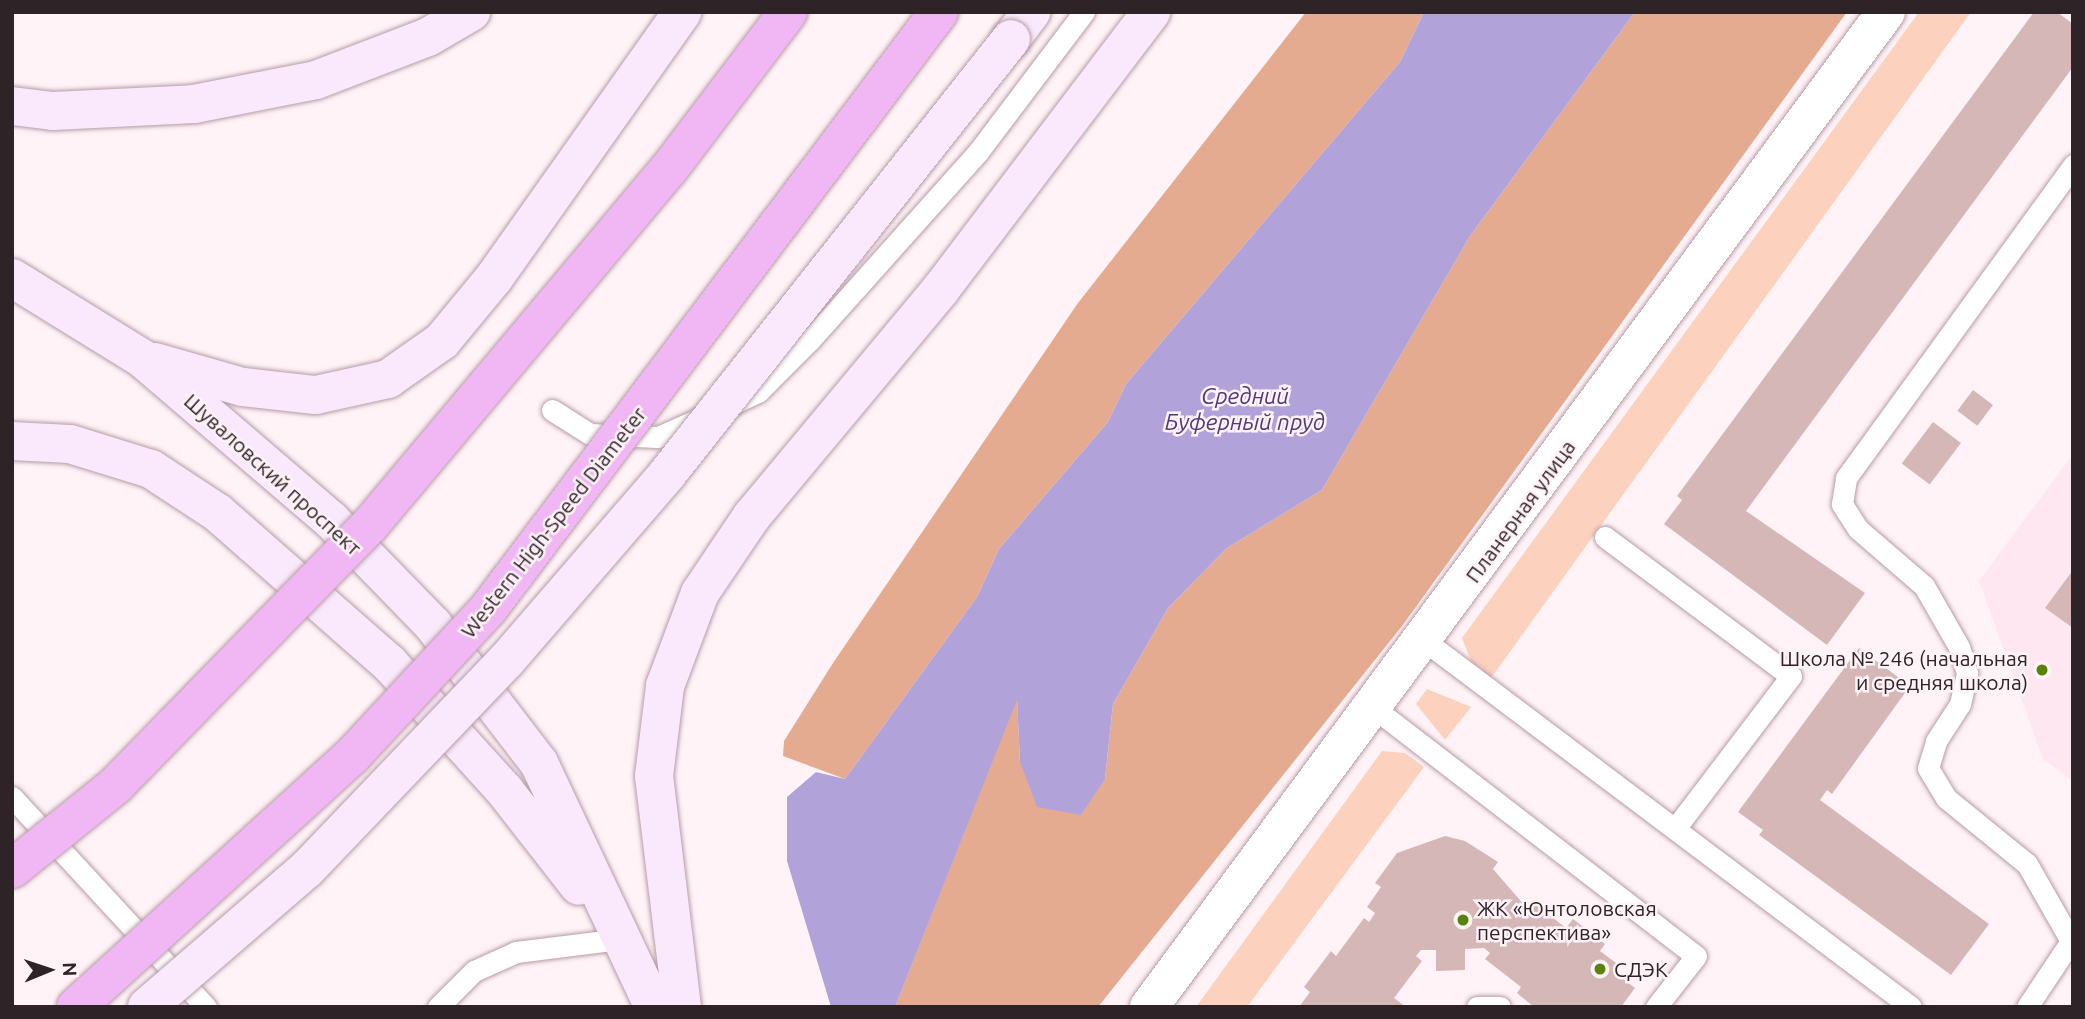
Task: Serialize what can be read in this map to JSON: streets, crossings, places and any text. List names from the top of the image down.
{
  "streets": {
    "highway": ["Western High-Speed Diameter"],
    "main road": ["Шуваловский проспект"],
    "street": ["Планерная улица"]
  },
  "water": ["Средний Буферный пруд"],
  "places": ["Школа № 246 (начальная и средняя школа)", "ЖК «Юнтоловская перспектива»", "СДЭК"],
  "north": "right"
}
